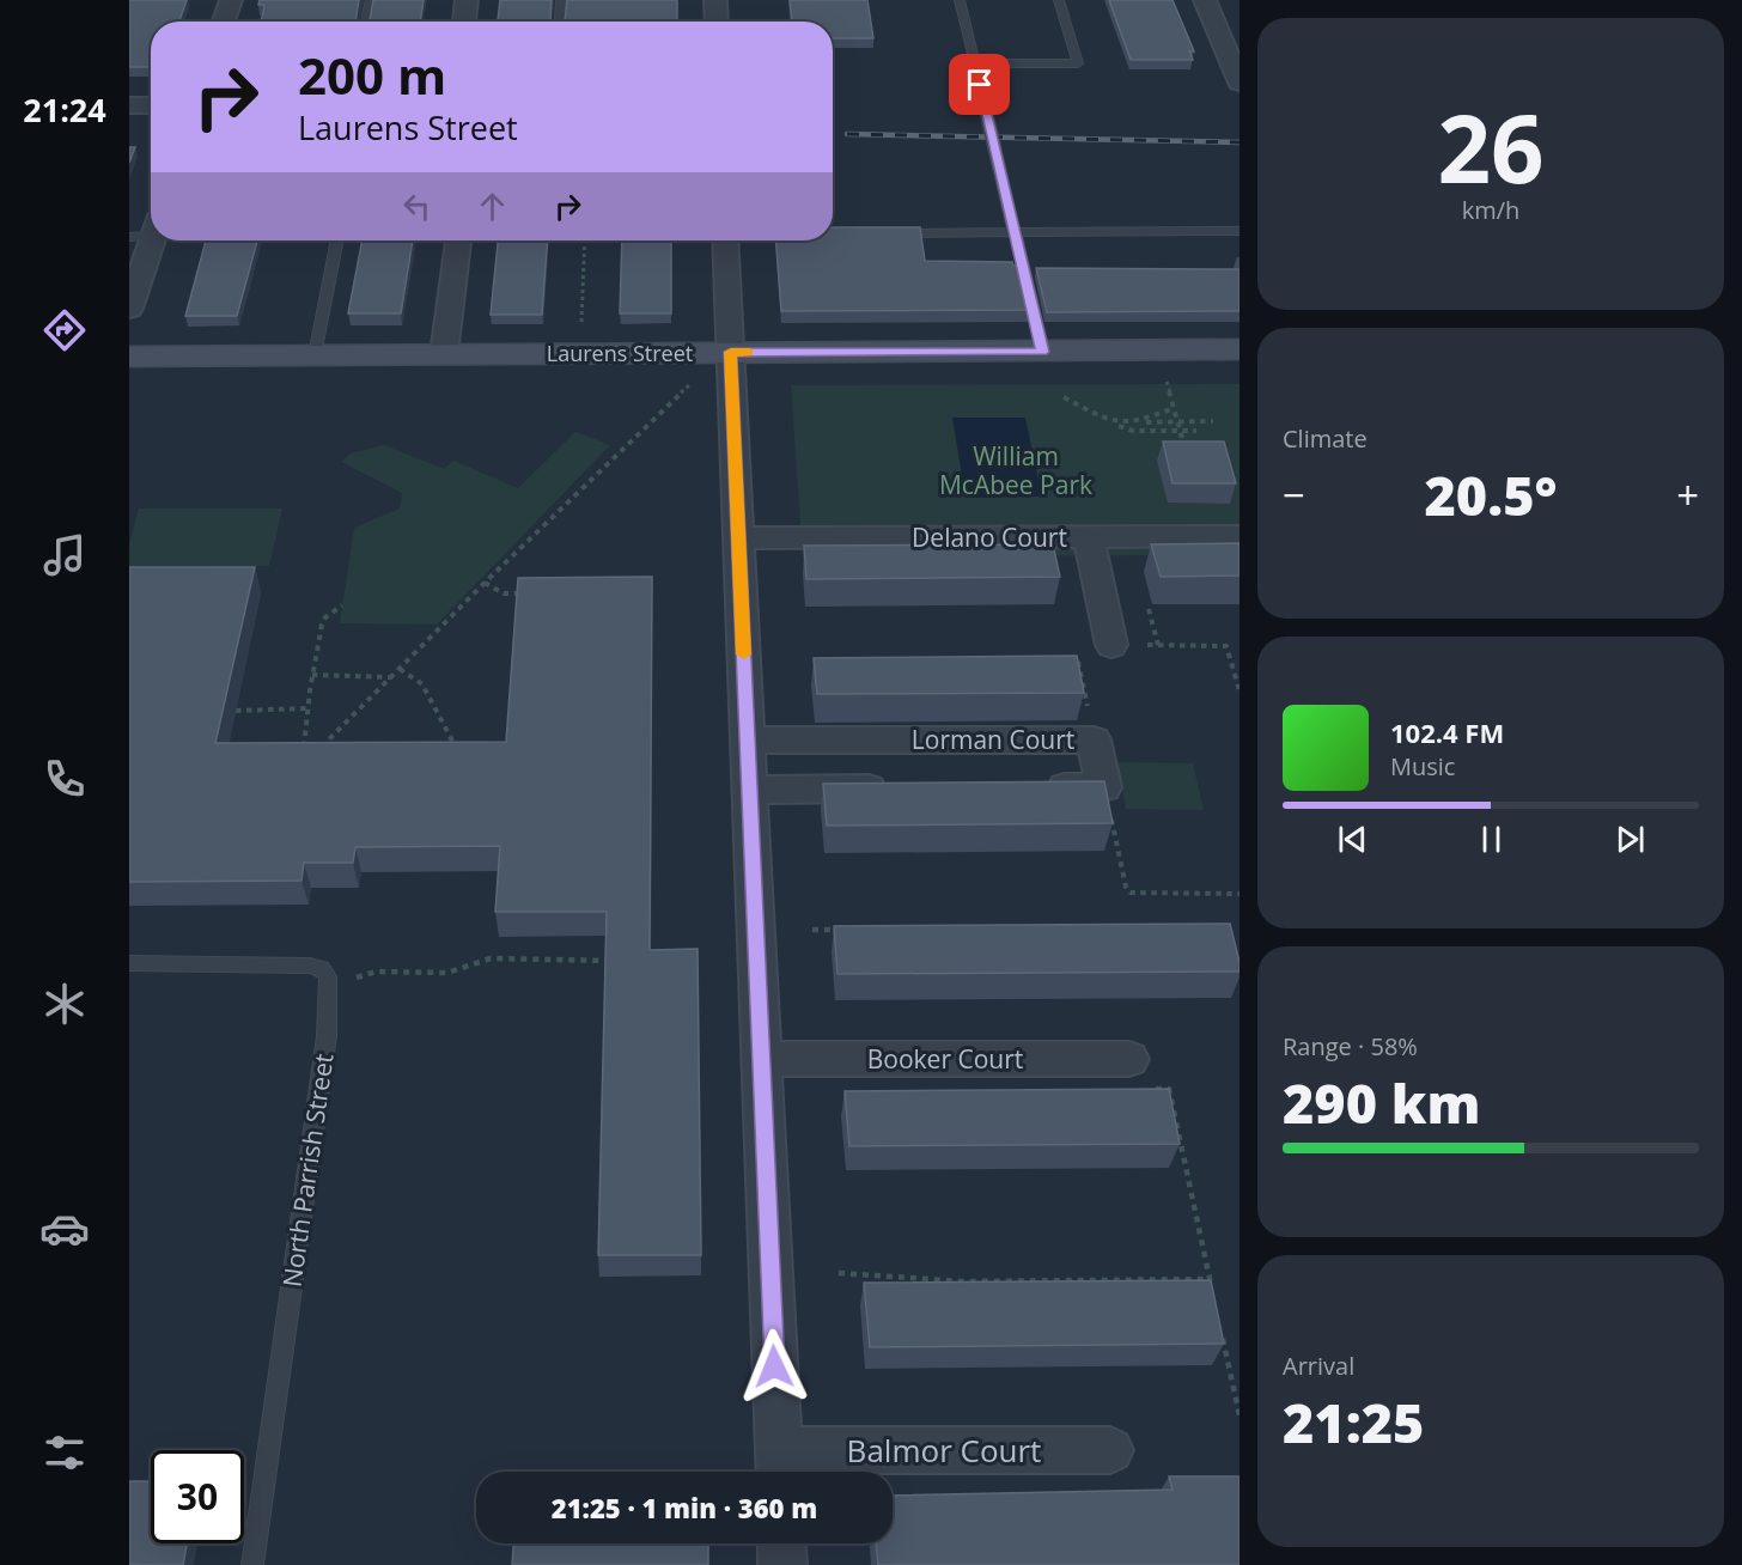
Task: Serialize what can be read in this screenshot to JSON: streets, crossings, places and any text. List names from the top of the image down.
{
  "streets": {
    "street": [
      "Laurens Street",
      "Delano Court",
      "Lorman Court",
      "Booker Court",
      "Balmor Court"
    ],
    "lane": ["North Parrish Street"]
  },
  "parks": ["William McAbee Park"],
  "page": {
    "tabs": "21:24",
    "tile": [
      ["26", "km/h"],
      "Climate",
      ["Range · 58%", "290 km"],
      ["Arrival", "21:25"]
    ],
    "turn": ["200 m", "Laurens Street"],
    "heat": ["−", "20.5°", "+"],
    "song": ["102.4 FM", "Music"],
    "limit": "30",
    "trip": "21:25 · 1 min · 360 m"
  }
}
